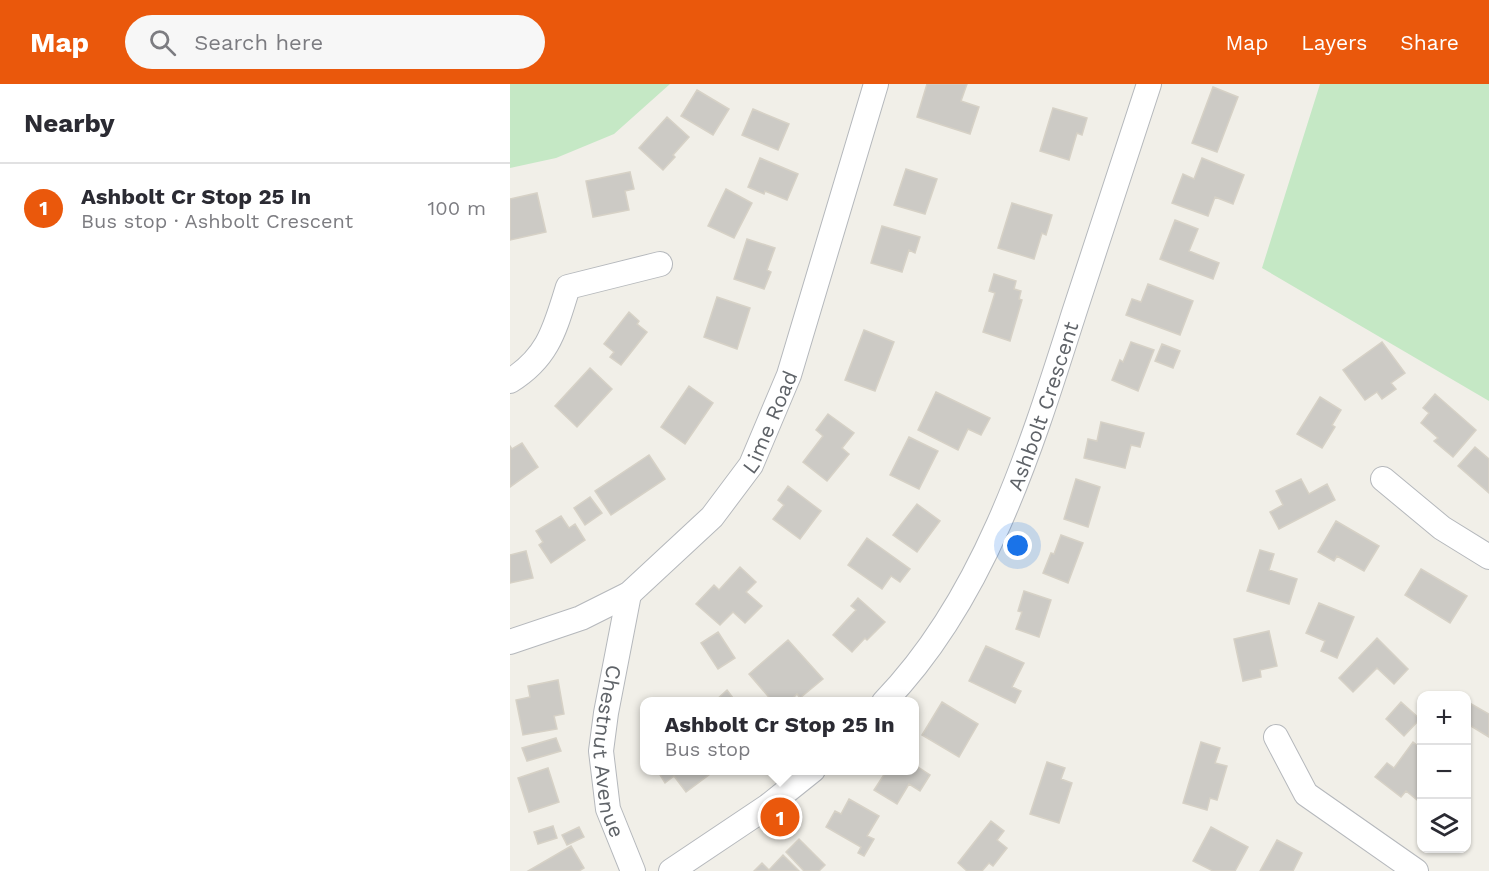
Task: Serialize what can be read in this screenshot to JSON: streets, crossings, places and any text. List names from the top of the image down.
{
  "streets": {
    "street": ["Ashbolt Crescent", "Lime Road", "Chestnut Avenue"]
  },
  "crossings": [
    ["Lime Road", "Chestnut Avenue"]
  ],
  "page": {
    "header": "Map",
    "search": "Search here",
    "nav": ["Map", "Layers", "Share"],
    "heading": "Nearby",
    "list": [
      {
        "mark": "1",
        "name": "Ashbolt Cr Stop 25 In",
        "note": "Bus stop · Ashbolt Crescent",
        "value": "100 m"
      }
    ],
    "map_buttons": ["+", "−"],
    "popup": ["Ashbolt Cr Stop 25 In", "Bus stop"],
    "pins": "1"
  }
}
